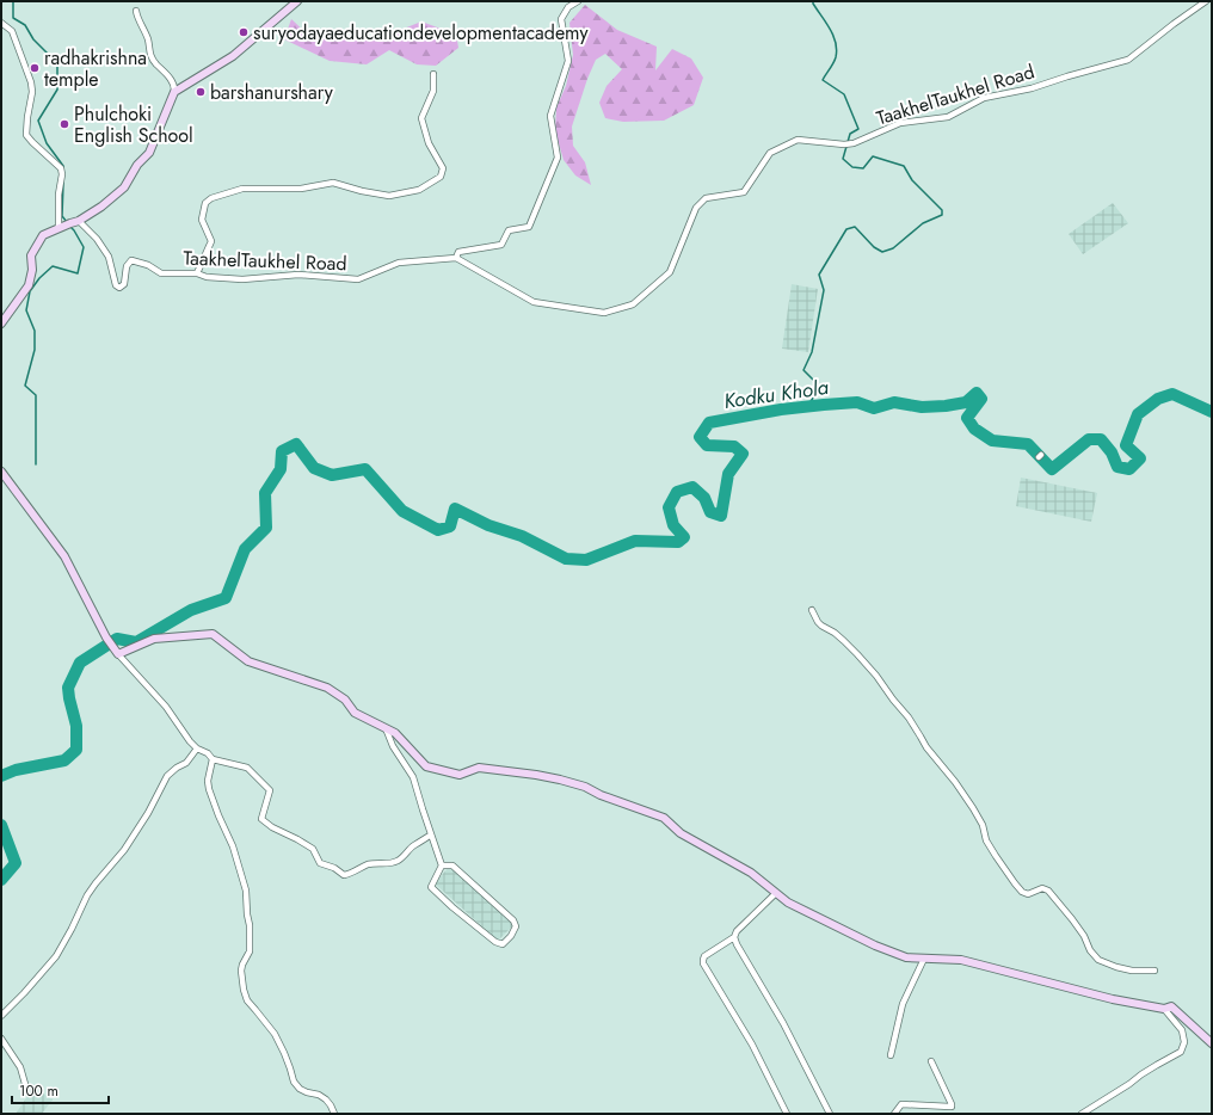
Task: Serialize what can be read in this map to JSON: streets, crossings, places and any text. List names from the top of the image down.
{
  "streets": {
    "street": ["TaakhelTaukhel Road"]
  },
  "water": ["Kodku Khola"],
  "places": [
    "suryodayaeducationdevelopmentacademy",
    "radhakrishna temple",
    "barshanurshary",
    "Phulchoki English School"
  ],
  "scale_bar": "100 m"
}
